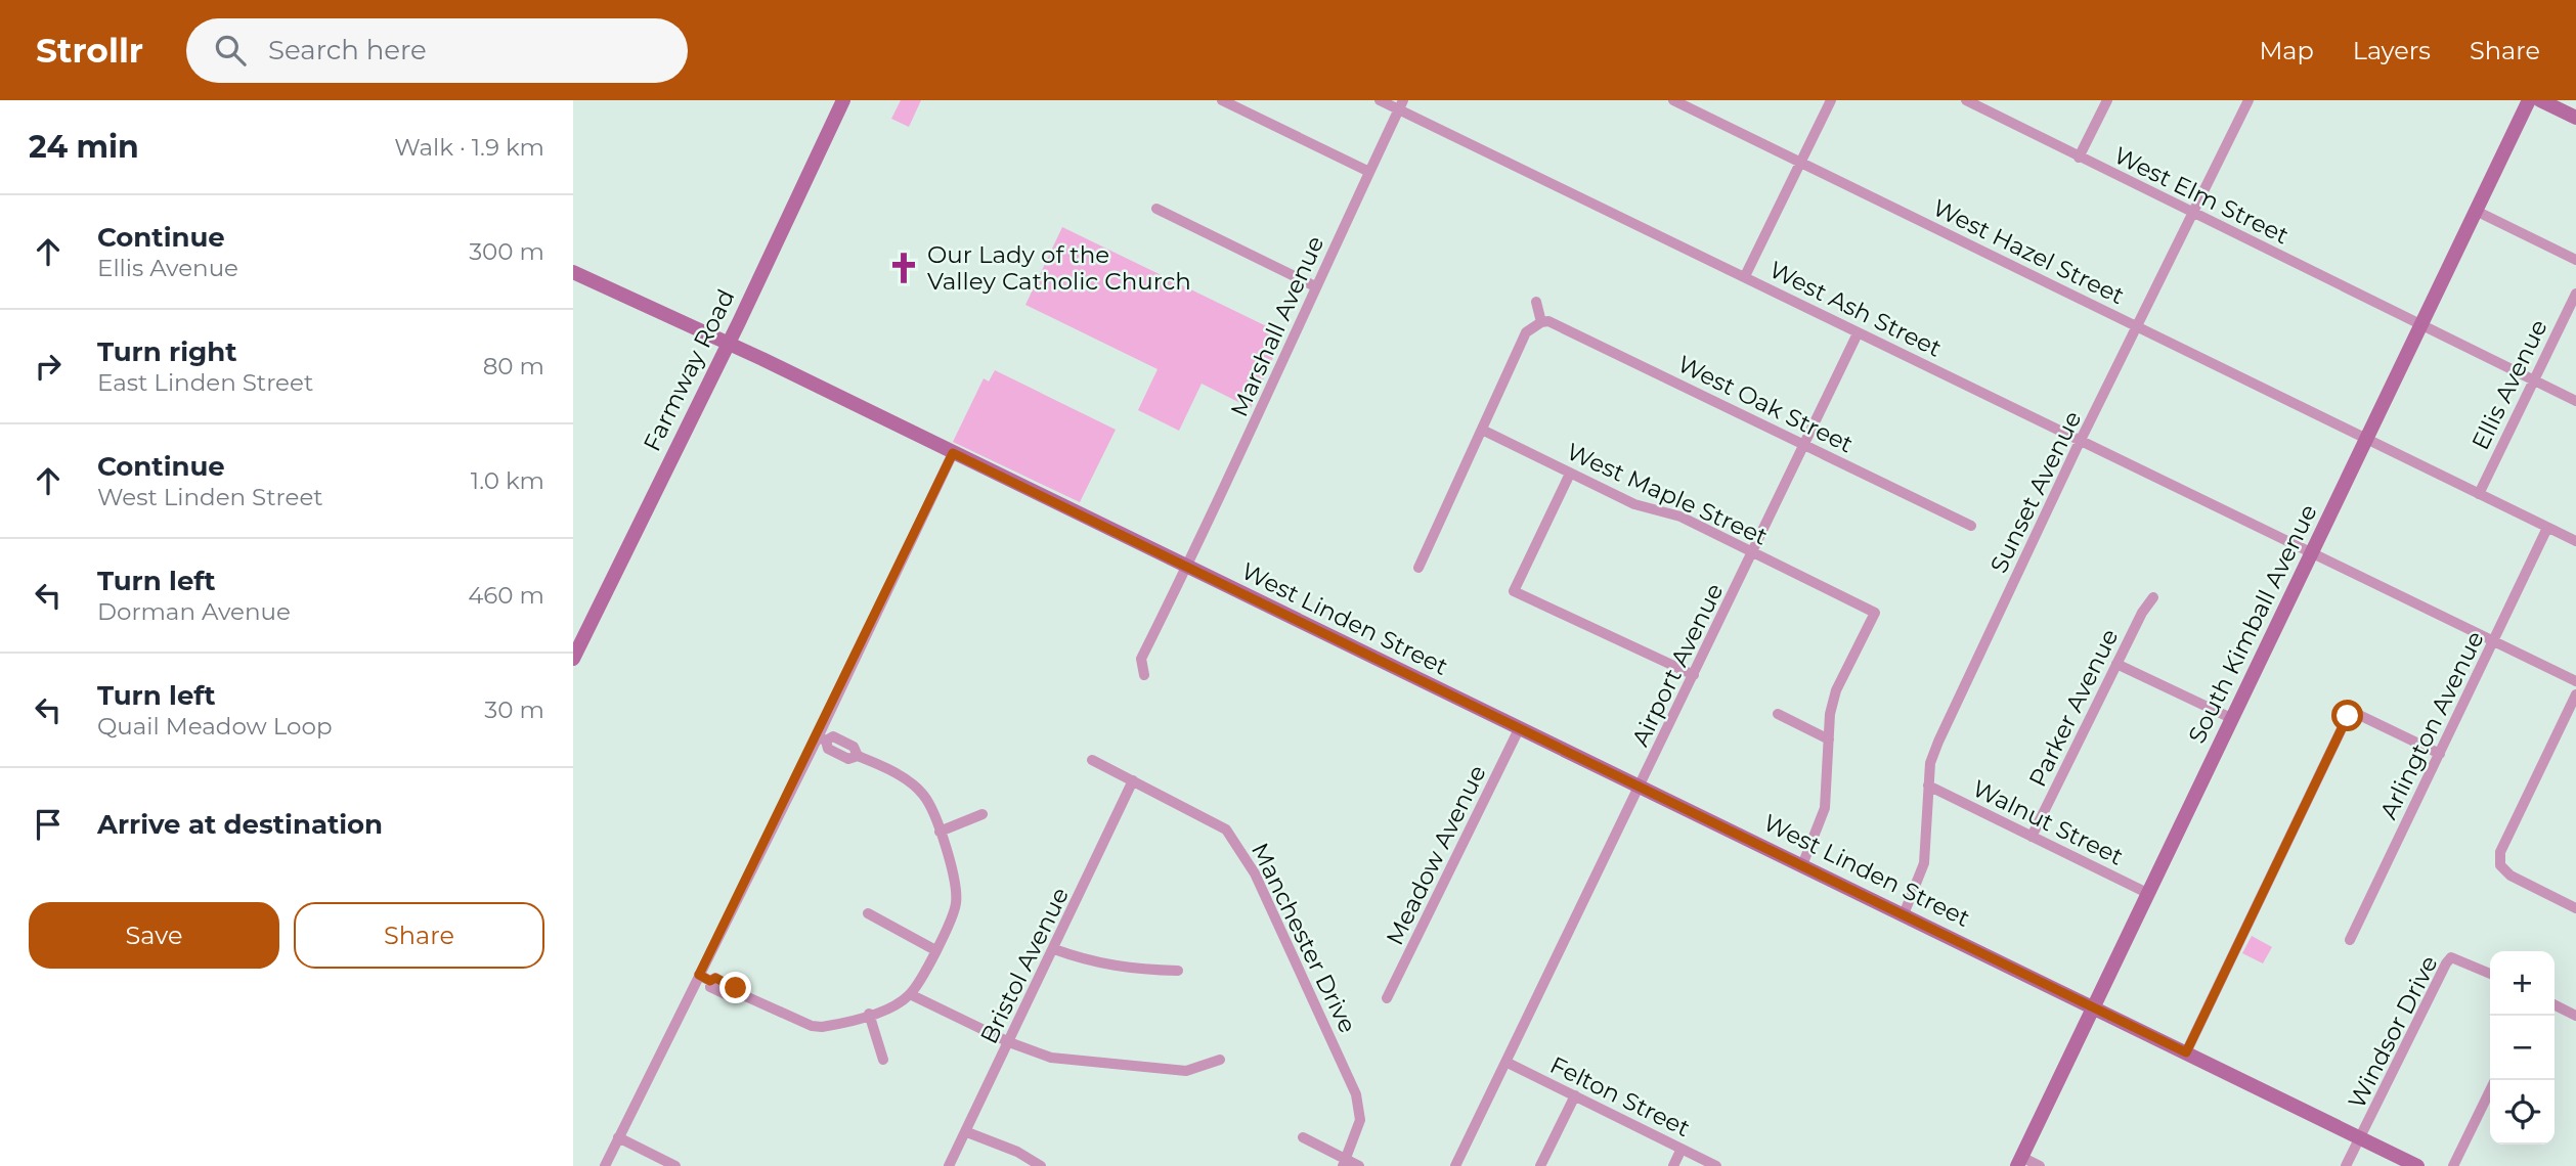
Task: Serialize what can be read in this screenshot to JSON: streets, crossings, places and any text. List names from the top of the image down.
{
  "streets": {
    "street": [
      "West Elm Street",
      "West Hazel Street",
      "West Ash Street",
      "Marshall Avenue",
      "Farmway Road",
      "Ellis Avenue",
      "West Oak Street",
      "Sunset Avenue",
      "West Maple Street",
      "West Linden Street",
      "South Kimball Avenue",
      "Airport Avenue",
      "Parker Avenue",
      "Arlington Avenue",
      "Walnut Street",
      "Meadow Avenue",
      "Manchester Drive",
      "Bristol Avenue",
      "Windsor Drive",
      "Felton Street"
    ]
  },
  "crossings": [
    ["West Elm Street", "Ellis Avenue"],
    ["West Elm Street", "Sunset Avenue"],
    ["West Elm Street", "South Kimball Avenue"],
    ["West Hazel Street", "Ellis Avenue"],
    ["West Hazel Street", "Sunset Avenue"],
    ["West Hazel Street", "South Kimball Avenue"],
    ["West Hazel Street", "Arlington Avenue"],
    ["West Ash Street", "Marshall Avenue"],
    ["West Ash Street", "Sunset Avenue"],
    ["West Ash Street", "South Kimball Avenue"],
    ["West Ash Street", "Airport Avenue"],
    ["West Ash Street", "Arlington Avenue"],
    ["Marshall Avenue", "West Linden Street"],
    ["Farmway Road", "West Linden Street"],
    ["West Oak Street", "Airport Avenue"],
    ["Sunset Avenue", "West Linden Street"],
    ["Sunset Avenue", "Walnut Street"],
    ["West Maple Street", "Airport Avenue"],
    ["West Linden Street", "South Kimball Avenue"],
    ["West Linden Street", "Airport Avenue"],
    ["West Linden Street", "Meadow Avenue"],
    ["West Linden Street", "Windsor Drive"],
    ["South Kimball Avenue", "Walnut Street"],
    ["Airport Avenue", "Felton Street"],
    ["Parker Avenue", "Walnut Street"],
    ["Manchester Drive", "Bristol Avenue"]
  ],
  "places": {
    "church": ["Our Lady of the Valley Catholic Church"]
  },
  "page": {
    "header": "Strollr",
    "search": "Search here",
    "nav": ["Map", "Layers", "Share"],
    "heading": ["24 min", "Walk · 1.9 km"],
    "list": [
      ["Continue", "Ellis Avenue", "300 m"],
      ["Turn right", "East Linden Street", "80 m"],
      ["Continue", "West Linden Street", "1.0 km"],
      ["Turn left", "Dorman Avenue", "460 m"],
      ["Turn left", "Quail Meadow Loop", "30 m"],
      "Arrive at destination"
    ],
    "buttons": ["Save", "Share"],
    "map_buttons": ["+", "−"]
  }
}
